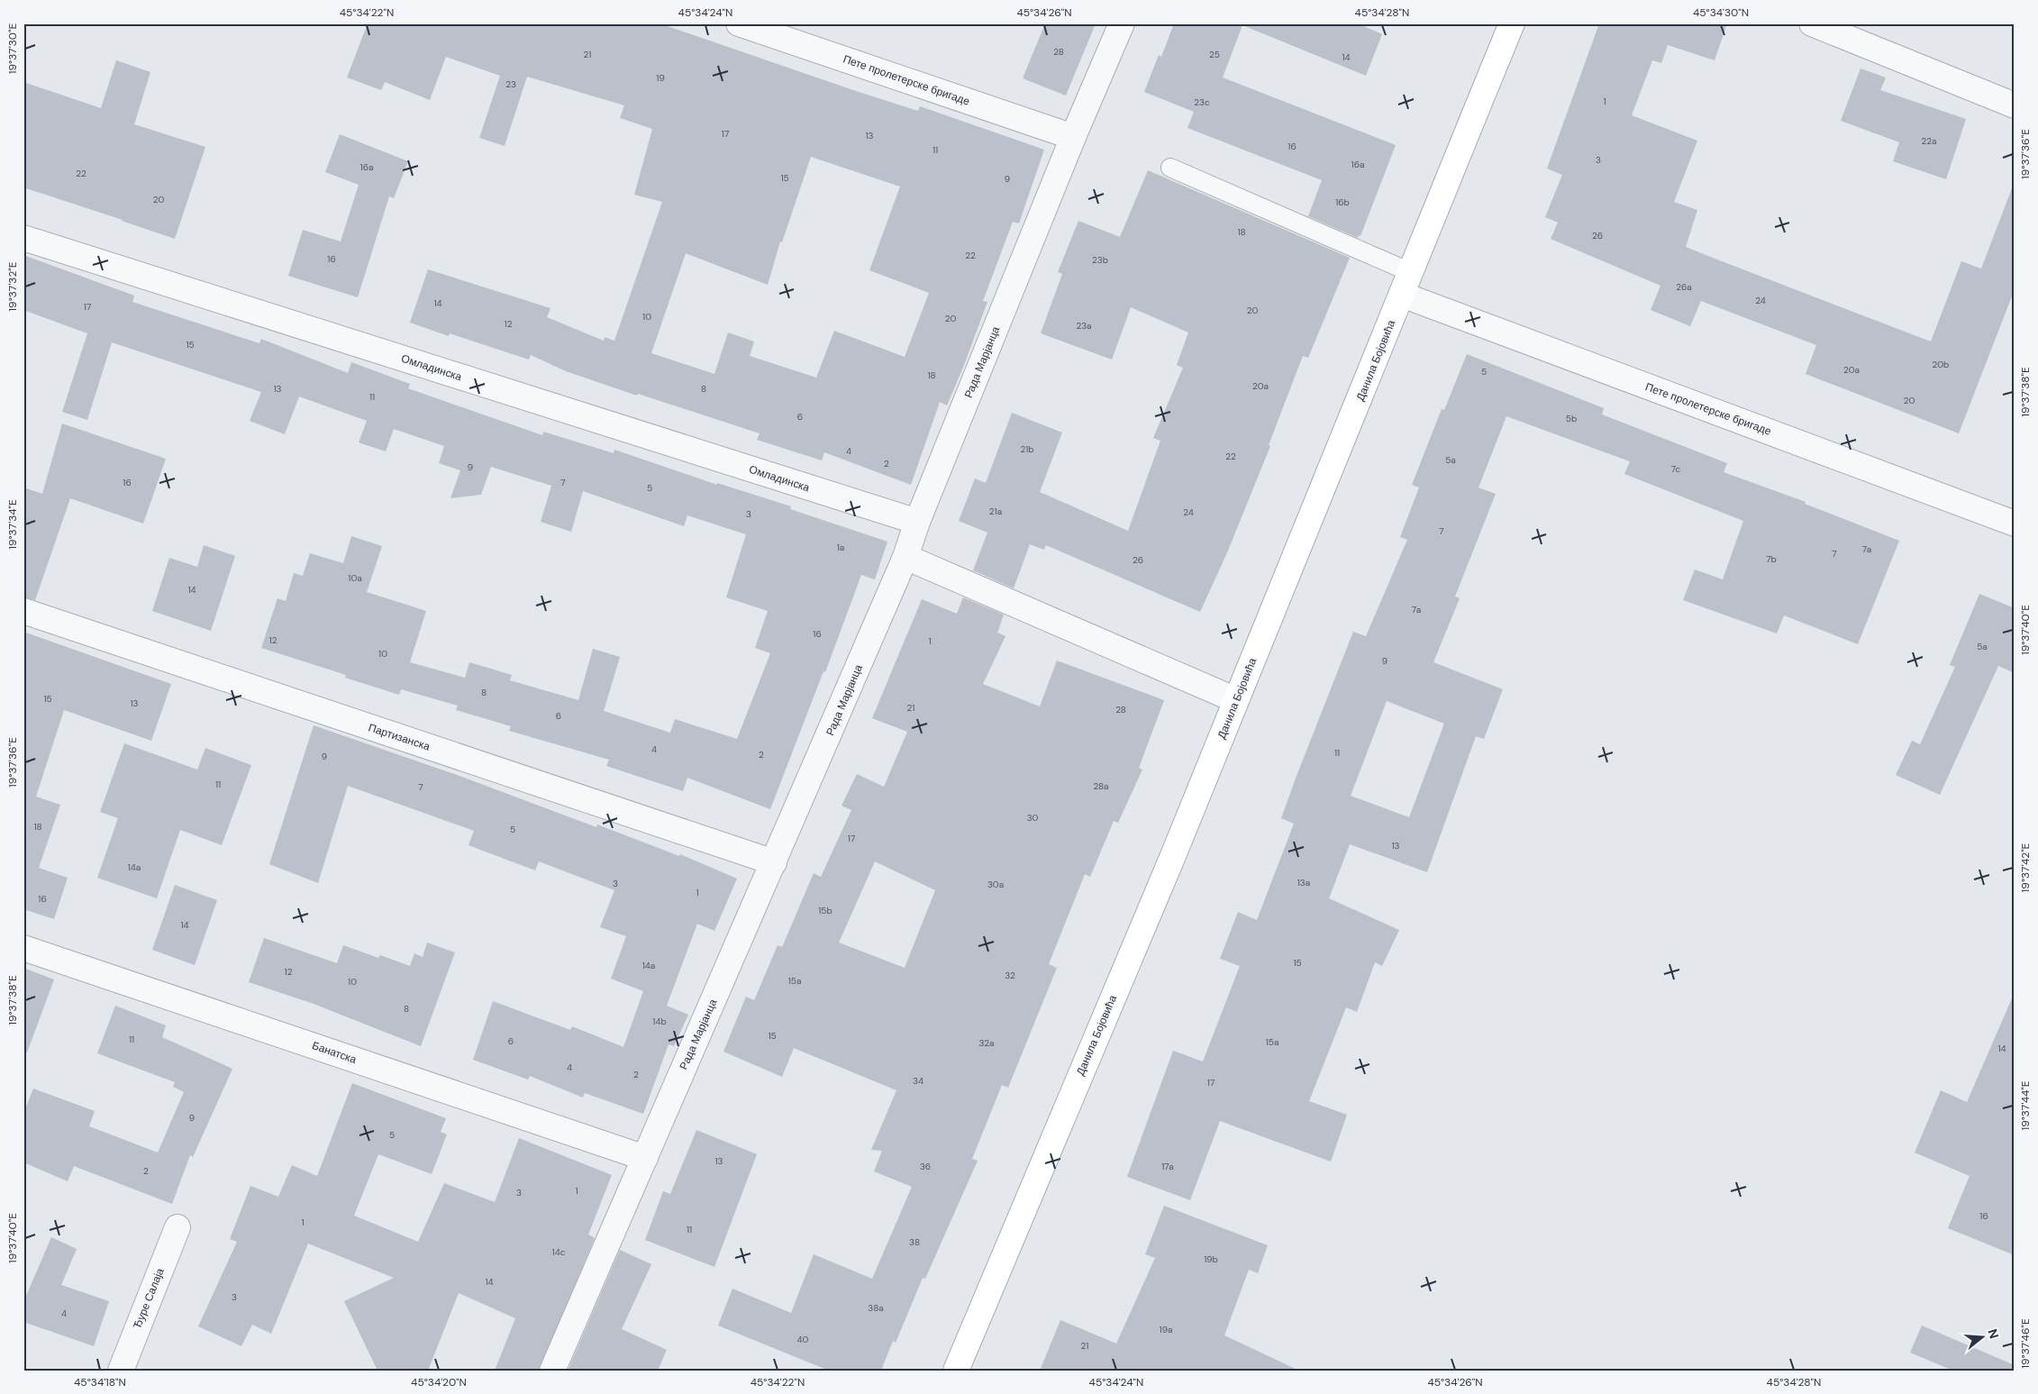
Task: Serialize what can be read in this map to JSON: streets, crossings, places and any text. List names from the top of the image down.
{
  "streets": {
    "main road": ["Данила Бојовића"],
    "street": [
      "Пете пролетерске бригаде",
      "Рада Марјанца",
      "Омладинска",
      "Партизанска",
      "Банатска",
      "Ђуре Салаја"
    ]
  },
  "crossings": [
    ["Пете пролетерске бригаде", "Данила Бојовића"],
    ["Пете пролетерске бригаде", "Рада Марјанца"],
    ["Рада Марјанца", "Омладинска"],
    ["Рада Марјанца", "Партизанска"],
    ["Рада Марјанца", "Банатска"]
  ],
  "house_numbers": [
    "28",
    "21",
    "25",
    "14",
    "19",
    "23",
    "1",
    "23c",
    "17",
    "13",
    "22a",
    "16",
    "11",
    "3",
    "16a",
    "16a",
    "22",
    "15",
    "9",
    "20",
    "16b",
    "18",
    "26",
    "22",
    "16",
    "23b",
    "26a",
    "24",
    "14",
    "17",
    "20",
    "10",
    "20",
    "12",
    "23a",
    "15",
    "20b",
    "20a",
    "5",
    "18",
    "20a",
    "13",
    "8",
    "11",
    "20",
    "6",
    "5b",
    "21b",
    "4",
    "22",
    "5a",
    "2",
    "9",
    "7c",
    "16",
    "7",
    "5",
    "21a",
    "24",
    "3",
    "7",
    "1a",
    "7a",
    "7",
    "7b",
    "26",
    "10a",
    "14",
    "7a",
    "16",
    "12",
    "1",
    "5a",
    "10",
    "9",
    "8",
    "15",
    "13",
    "21",
    "28",
    "6",
    "4",
    "11",
    "2",
    "9",
    "11",
    "28a",
    "7",
    "30",
    "18",
    "5",
    "17",
    "13",
    "14a",
    "13a",
    "3",
    "30a",
    "1",
    "16",
    "15b",
    "14",
    "15",
    "14a",
    "12",
    "32",
    "15a",
    "10",
    "8",
    "14b",
    "15",
    "11",
    "6",
    "15a",
    "32a",
    "14",
    "4",
    "2",
    "34",
    "17",
    "9",
    "5",
    "13",
    "36",
    "17a",
    "2",
    "1",
    "3",
    "16",
    "1",
    "11",
    "38",
    "14c",
    "19b",
    "14",
    "3",
    "38a",
    "4",
    "19a",
    "40",
    "21"
  ],
  "north": "right",
  "coordinates": [
    "45°34'22\"N",
    "45°34'24\"N",
    "45°34'26\"N",
    "45°34'28\"N",
    "45°34'30\"N",
    "19°37'30\"E",
    "19°37'36\"E",
    "19°37'32\"E",
    "19°37'38\"E",
    "19°37'34\"E",
    "19°37'40\"E",
    "19°37'42\"E",
    "19°37'44\"E",
    "19°37'46\"E",
    "45°34'18\"N",
    "45°34'20\"N"
  ]
}
